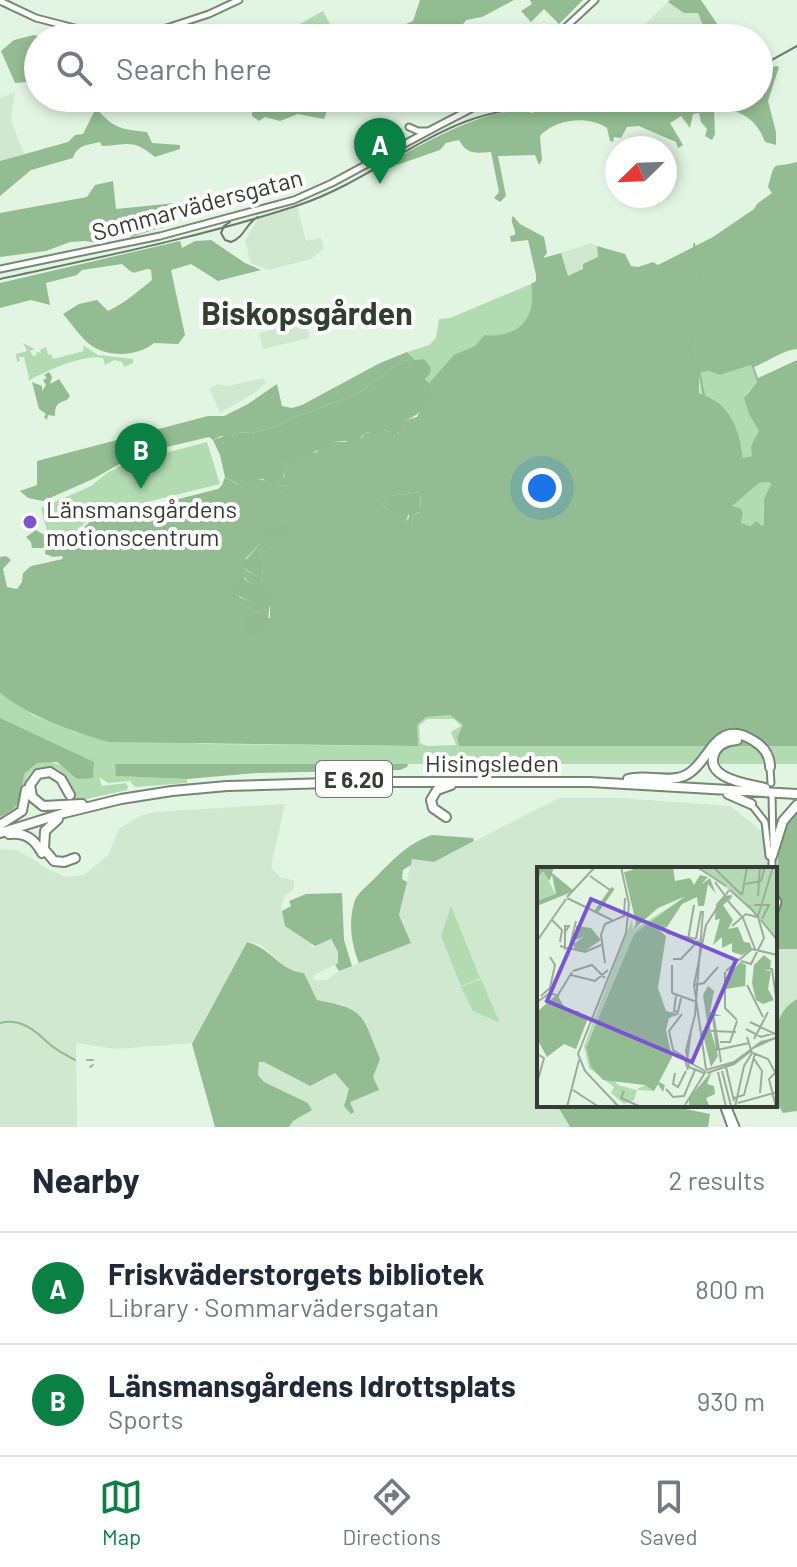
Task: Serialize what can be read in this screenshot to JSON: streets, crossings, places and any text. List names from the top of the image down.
{
  "streets": {
    "highway": ["Hisingsleden", "E 6.20"],
    "street": ["Sommarvädersgatan"]
  },
  "crossings": [
    ["Hisingsleden", "E 6.20"]
  ],
  "districts": ["Biskopsgården"],
  "places": ["Länsmansgårdens motionscentrum"],
  "north": "bottom left",
  "page": {
    "search": "Search here",
    "pins": ["A", "B"],
    "heading": ["Nearby", "2 results"],
    "list": [
      {
        "mark": "A",
        "name": "Friskväderstorgets bibliotek",
        "note": "Library · Sommarvädersgatan",
        "value": "800 m"
      },
      {
        "mark": "B",
        "name": "Länsmansgårdens Idrottsplats",
        "note": "Sports",
        "value": "930 m"
      }
    ],
    "nav": ["Map", "Directions", "Saved"]
  }
}
